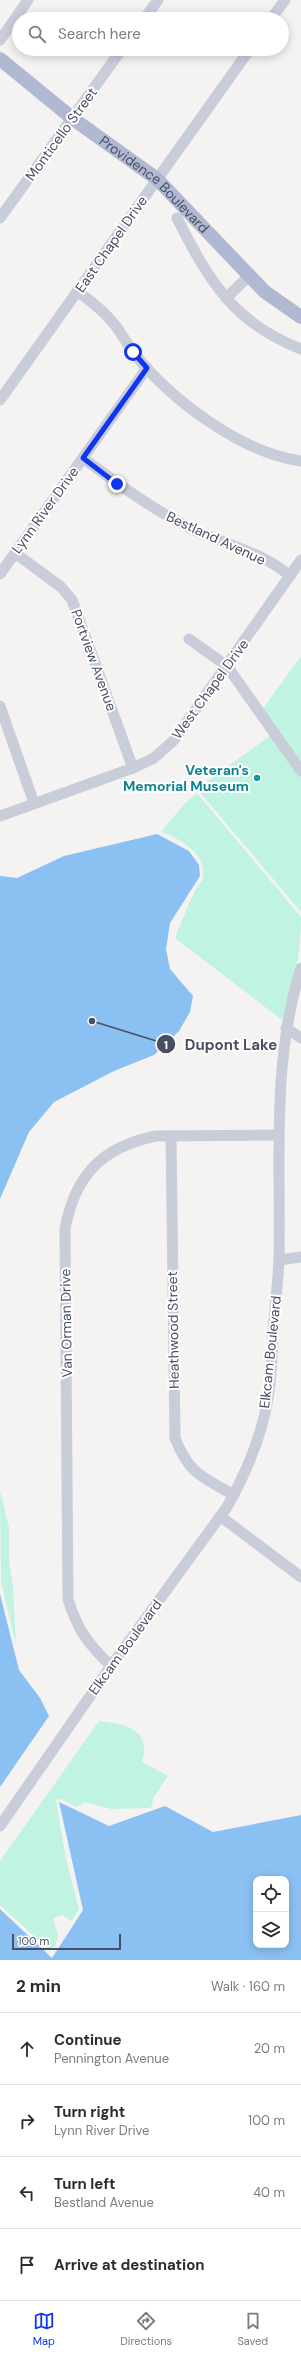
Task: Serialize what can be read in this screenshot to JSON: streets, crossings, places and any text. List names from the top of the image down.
{
  "streets": {
    "main road": ["Providence Boulevard"],
    "street": [
      "Monticello Street",
      "East Chapel Drive",
      "Lynn River Drive",
      "Bestland Avenue",
      "Portview Avenue",
      "West Chapel Drive",
      "Van Orman Drive",
      "Heathwood Street",
      "Elkcam Boulevard"
    ]
  },
  "crossings": [
    ["Monticello Street", "Providence Boulevard"],
    ["Providence Boulevard", "East Chapel Drive"],
    ["Lynn River Drive", "Bestland Avenue"],
    ["Lynn River Drive", "Portview Avenue"],
    ["Bestland Avenue", "West Chapel Drive"],
    ["Portview Avenue", "West Chapel Drive"],
    ["Van Orman Drive", "Heathwood Street"],
    ["Van Orman Drive", "Elkcam Boulevard"],
    ["Heathwood Street", "Elkcam Boulevard"]
  ],
  "places": ["Veteran's Memorial Museum", "Dupont Lake"],
  "scale_bar": "100 m",
  "page": {
    "search": "Search here",
    "scale": "100 m",
    "heading": ["2 min", "Walk · 160 m"],
    "list": [
      ["Continue", "Pennington Avenue", "20 m"],
      ["Turn right", "Lynn River Drive", "100 m"],
      ["Turn left", "Bestland Avenue", "40 m"],
      "Arrive at destination"
    ],
    "nav": ["Map", "Directions", "Saved"]
  }
}
